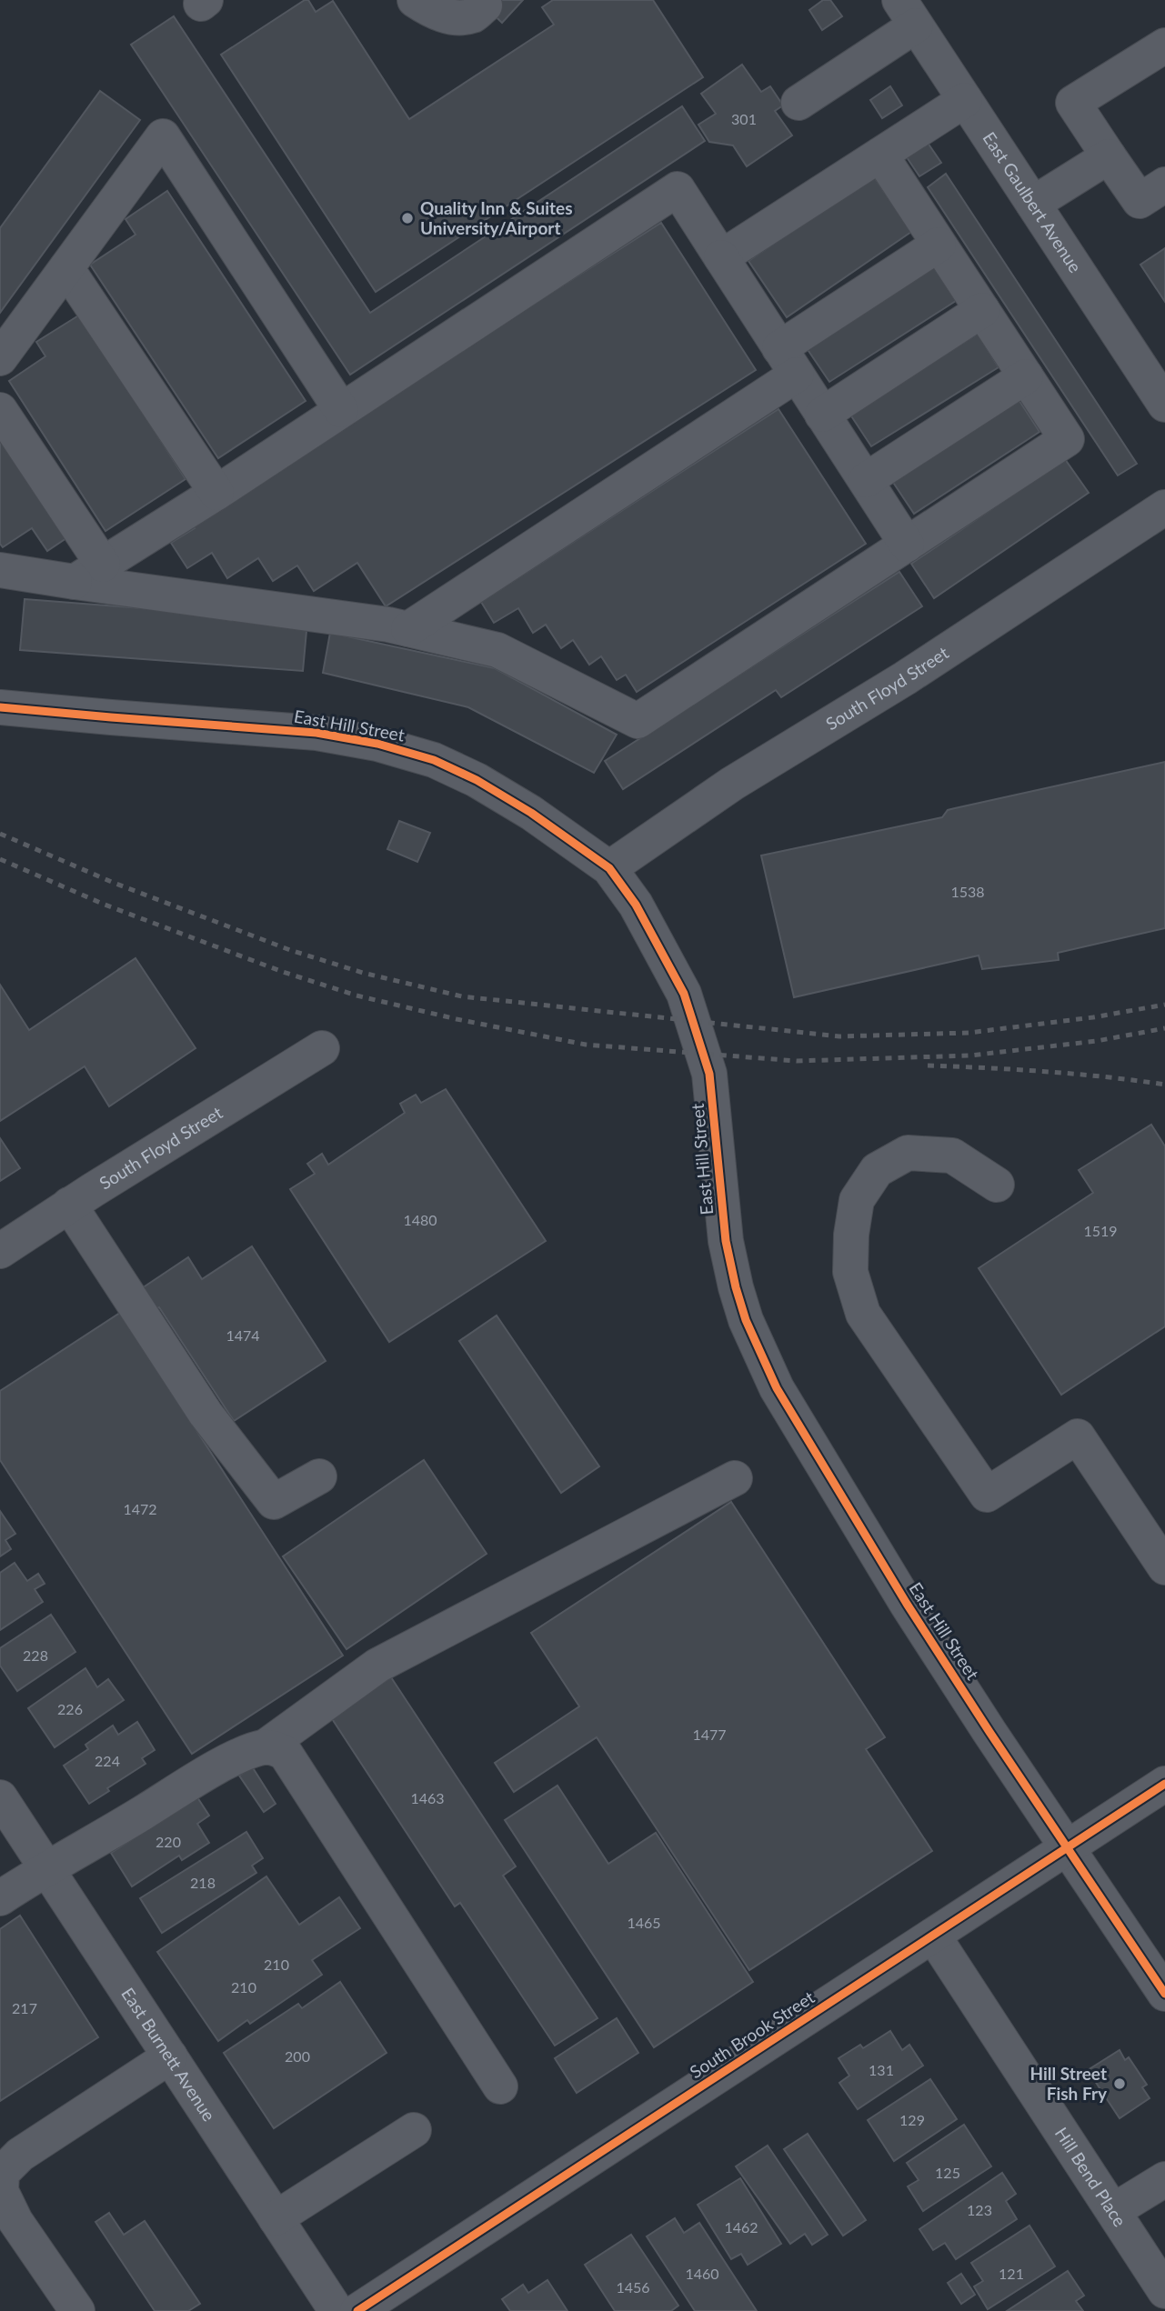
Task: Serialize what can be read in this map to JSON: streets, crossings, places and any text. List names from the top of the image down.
{
  "streets": {
    "street": [
      "East Gaulbert Avenue",
      "South Floyd Street",
      "East Hill Street",
      "South Brook Street",
      "East Burnett Avenue",
      "Hill Bend Place"
    ]
  },
  "crossings": [
    ["South Floyd Street", "East Hill Street"],
    ["East Hill Street", "South Brook Street"],
    ["South Brook Street", "Hill Bend Place"]
  ],
  "places": ["Quality Inn & Suites University/Airport", "Hill Street Fish Fry"],
  "house_numbers": [
    "301",
    "1538",
    "1480",
    "1519",
    "1474",
    "1472",
    "228",
    "226",
    "1477",
    "224",
    "1463",
    "220",
    "218",
    "1465",
    "210",
    "210",
    "217",
    "200",
    "131",
    "129",
    "125",
    "123",
    "1462",
    "1460",
    "121",
    "1456"
  ]
}
